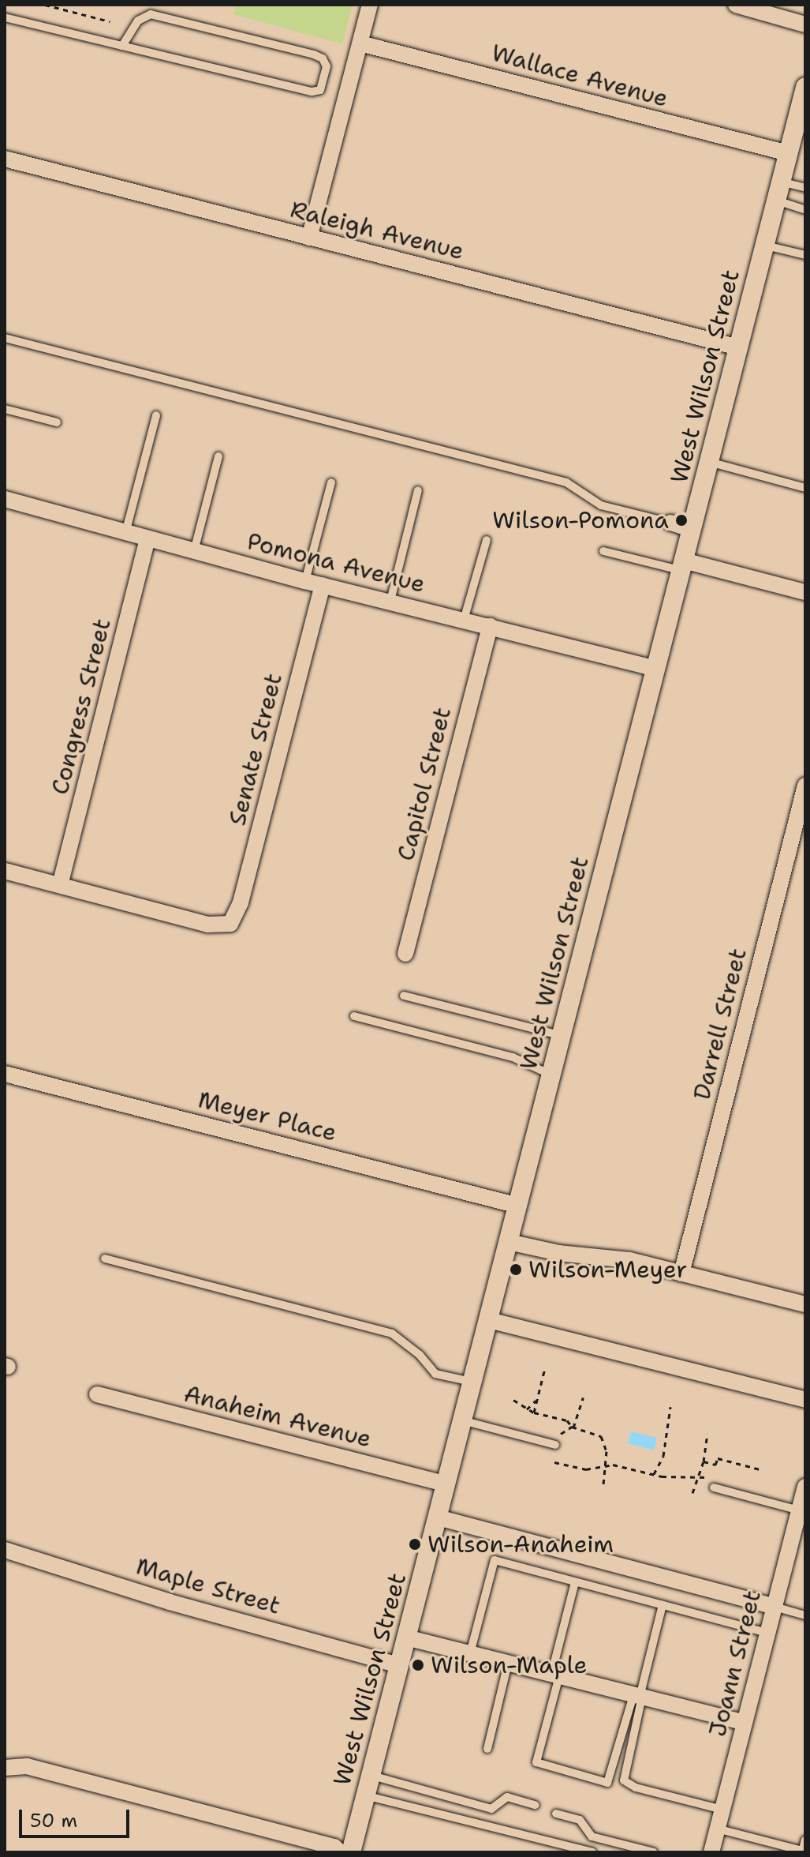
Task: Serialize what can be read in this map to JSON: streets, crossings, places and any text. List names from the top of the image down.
{
  "streets": {
    "street": [
      "Wallace Avenue",
      "Raleigh Avenue",
      "West Wilson Street",
      "Pomona Avenue",
      "Congress Street",
      "Senate Street",
      "Capitol Street",
      "Darrell Street",
      "Meyer Place",
      "Anaheim Avenue",
      "Maple Street",
      "Joann Street"
    ]
  },
  "crossings": [
    ["Wallace Avenue", "West Wilson Street"],
    ["Raleigh Avenue", "West Wilson Street"],
    ["West Wilson Street", "Pomona Avenue"],
    ["West Wilson Street", "Meyer Place"],
    ["West Wilson Street", "Anaheim Avenue"],
    ["West Wilson Street", "Maple Street"],
    ["Pomona Avenue", "Congress Street"],
    ["Pomona Avenue", "Senate Street"],
    ["Pomona Avenue", "Capitol Street"],
    ["Congress Street", "Senate Street"]
  ],
  "places": [
    "Wilson-Pomona",
    "Wilson-Meyer",
    "Wilson-Anaheim",
    "Wilson-Maple"
  ],
  "scale_bar": "50 m"
}
